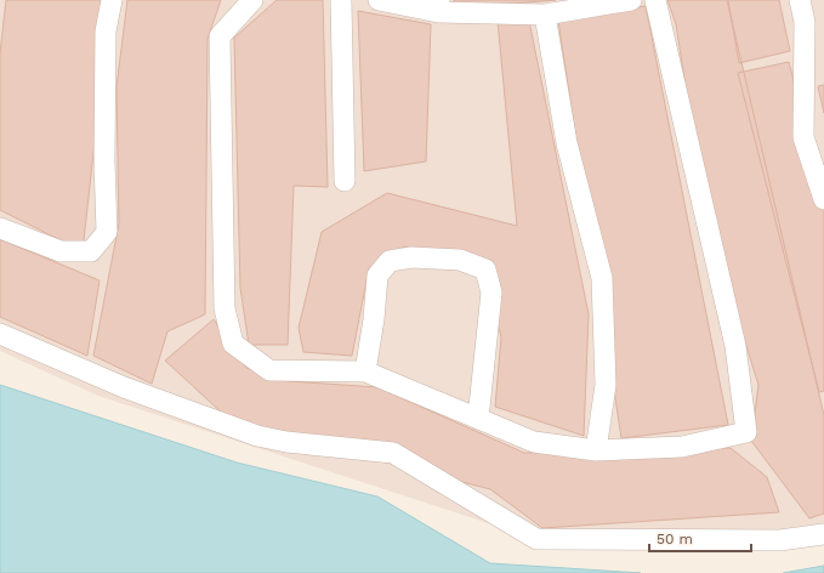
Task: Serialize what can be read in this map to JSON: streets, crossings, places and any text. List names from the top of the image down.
{
  "scale_bar": "50 m"
}
